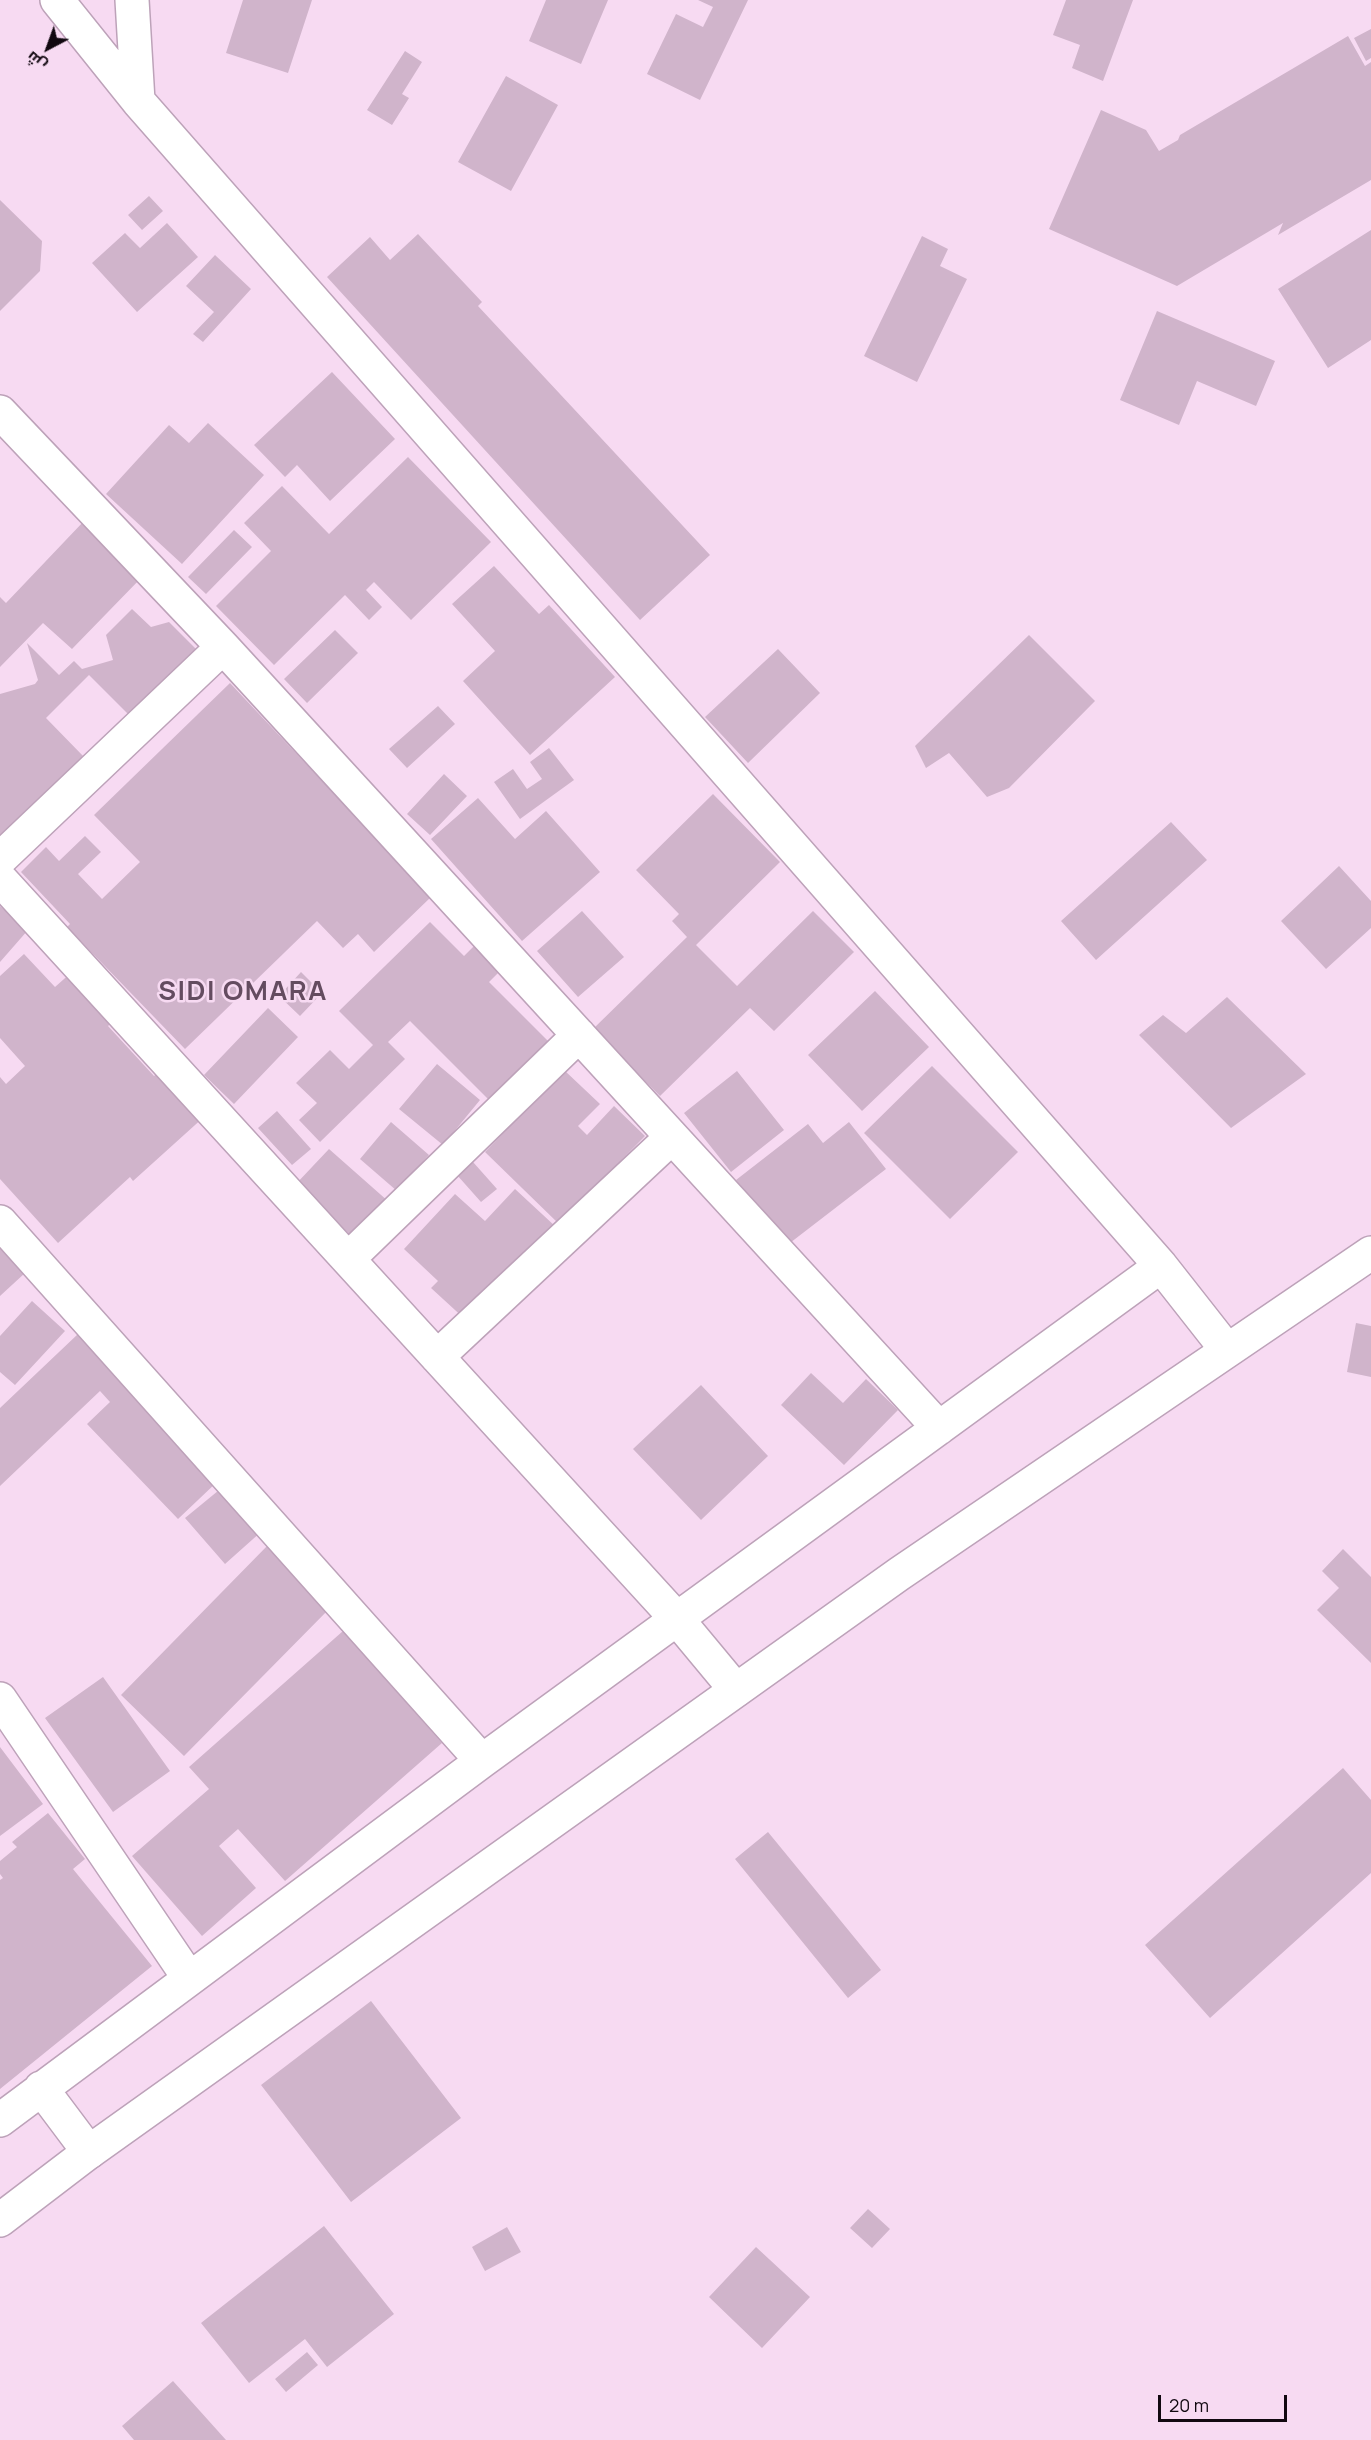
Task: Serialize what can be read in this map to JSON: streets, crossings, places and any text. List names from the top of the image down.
{
  "districts": ["SIDI OMARA"],
  "scale_bar": "20 m",
  "north": "bottom left"
}
